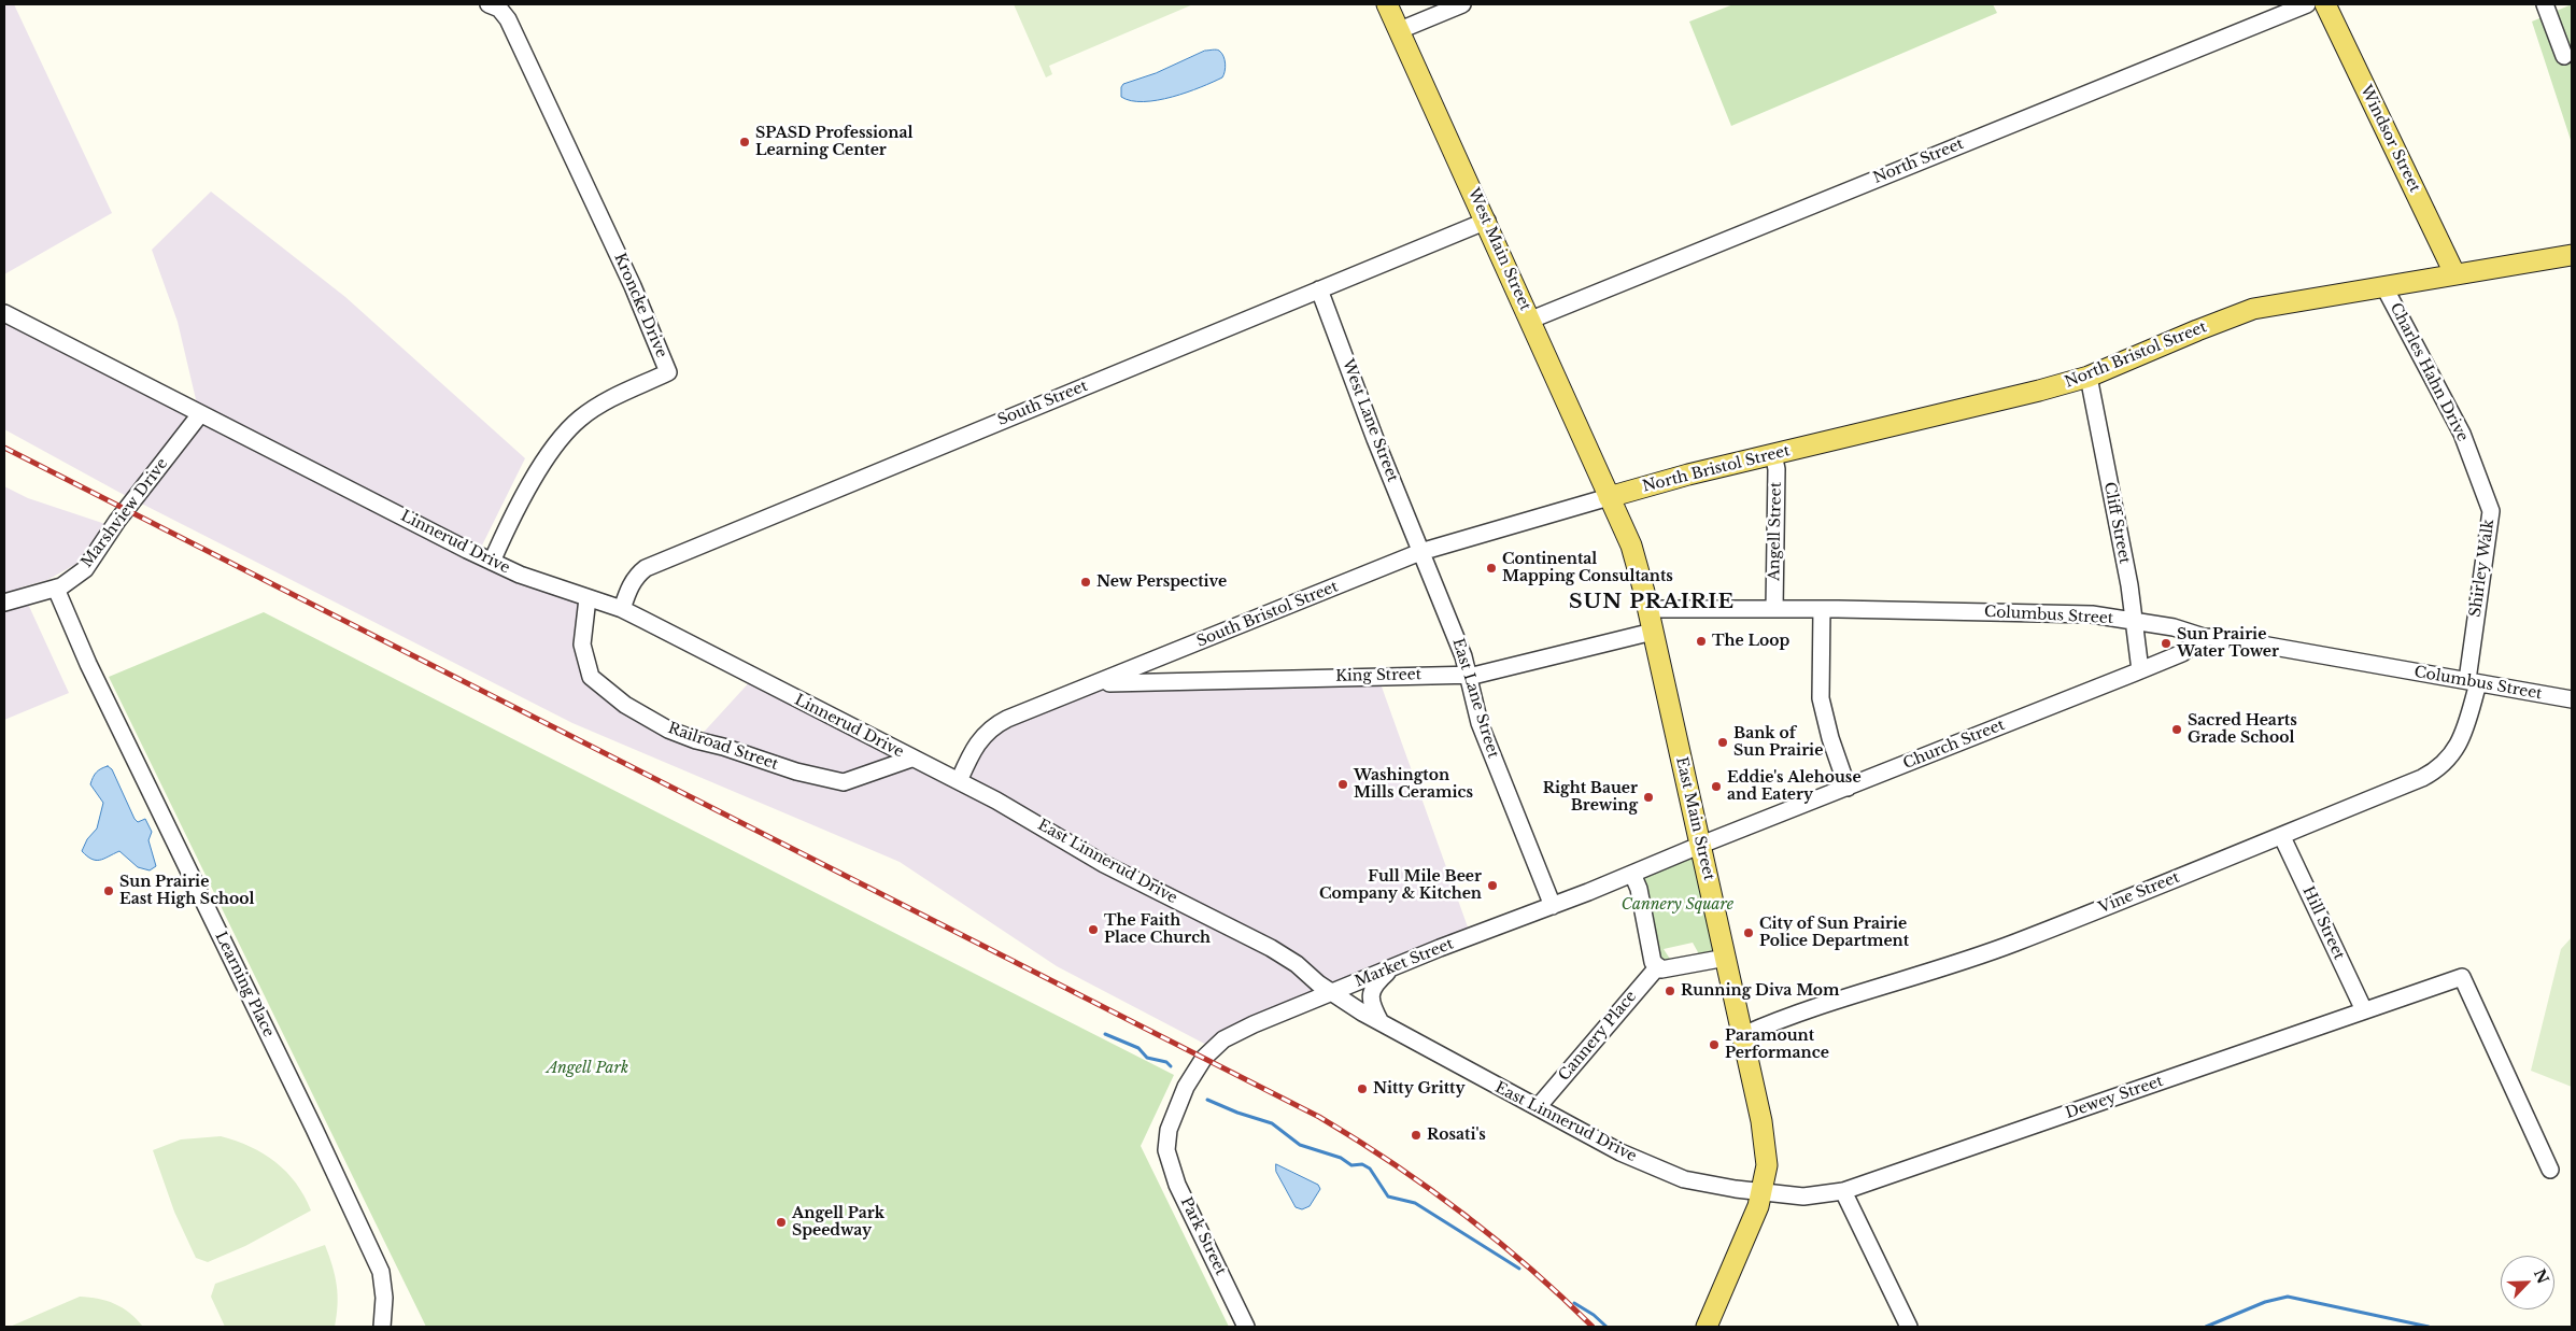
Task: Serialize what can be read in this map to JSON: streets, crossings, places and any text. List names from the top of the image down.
{
  "streets": {
    "main road": [
      "Windsor Street",
      "West Main Street",
      "North Bristol Street",
      "East Main Street"
    ],
    "street": [
      "North Street",
      "Kroncke Drive",
      "Charles Hahn Drive",
      "South Street",
      "West Lane Street",
      "Marshview Drive",
      "Cliff Street",
      "Angell Street",
      "Linnerud Drive",
      "Shirley Walk",
      "South Bristol Street",
      "Columbus Street",
      "King Street",
      "East Lane Street",
      "Church Street",
      "Railroad Street",
      "East Linnerud Drive",
      "Vine Street",
      "Hill Street",
      "Market Street",
      "Learning Place",
      "Cannery Place",
      "Dewey Street",
      "Park Street"
    ]
  },
  "crossings": [
    ["Windsor Street", "North Bristol Street"],
    ["North Street", "West Main Street"],
    ["West Main Street", "North Bristol Street"],
    ["West Main Street", "South Street"],
    ["West Main Street", "South Bristol Street"],
    ["West Main Street", "East Main Street"],
    ["Kroncke Drive", "Linnerud Drive"],
    ["North Bristol Street", "Charles Hahn Drive"],
    ["North Bristol Street", "Cliff Street"],
    ["North Bristol Street", "Angell Street"],
    ["North Bristol Street", "South Bristol Street"],
    ["North Bristol Street", "East Main Street"],
    ["Charles Hahn Drive", "Shirley Walk"],
    ["South Street", "West Lane Street"],
    ["South Street", "Linnerud Drive"],
    ["West Lane Street", "South Bristol Street"],
    ["West Lane Street", "East Lane Street"],
    ["Marshview Drive", "Linnerud Drive"],
    ["Marshview Drive", "Learning Place"],
    ["Cliff Street", "Columbus Street"],
    ["Cliff Street", "Church Street"],
    ["Angell Street", "Columbus Street"],
    ["Linnerud Drive", "Railroad Street"],
    ["Linnerud Drive", "East Linnerud Drive"],
    ["Shirley Walk", "Columbus Street"],
    ["Shirley Walk", "Vine Street"],
    ["South Bristol Street", "King Street"],
    ["South Bristol Street", "East Lane Street"],
    ["South Bristol Street", "East Main Street"],
    ["South Bristol Street", "East Linnerud Drive"],
    ["Columbus Street", "Church Street"],
    ["Columbus Street", "East Main Street"],
    ["Columbus Street", "Vine Street"],
    ["King Street", "East Lane Street"],
    ["King Street", "East Main Street"],
    ["East Lane Street", "Market Street"],
    ["Church Street", "East Main Street"],
    ["Church Street", "Market Street"],
    ["Railroad Street", "East Linnerud Drive"],
    ["East Main Street", "East Linnerud Drive"],
    ["East Main Street", "Vine Street"],
    ["East Main Street", "Market Street"],
    ["East Main Street", "Dewey Street"],
    ["East Linnerud Drive", "Market Street"],
    ["East Linnerud Drive", "Cannery Place"],
    ["East Linnerud Drive", "Dewey Street"],
    ["Vine Street", "Hill Street"],
    ["Hill Street", "Dewey Street"],
    ["Market Street", "Park Street"]
  ],
  "districts": ["SUN PRAIRIE"],
  "parks": ["Cannery Square", "Angell Park"],
  "places": [
    "SPASD Professional Learning Center",
    "Continental Mapping Consultants",
    "New Perspective",
    "The Loop",
    "Sun Prairie Water Tower",
    "Sacred Hearts Grade School",
    "Bank of Sun Prairie",
    "Washington Mills Ceramics",
    "Eddie's Alehouse and Eatery",
    "Right Bauer Brewing",
    "Full Mile Beer Company & Kitchen",
    "Sun Prairie East High School",
    "The Faith Place Church",
    "City of Sun Prairie Police Department",
    "Running Diva Mom",
    "Paramount Performance",
    "Nitty Gritty",
    "Rosati's",
    "Angell Park Speedway"
  ],
  "north": "top right"
}
